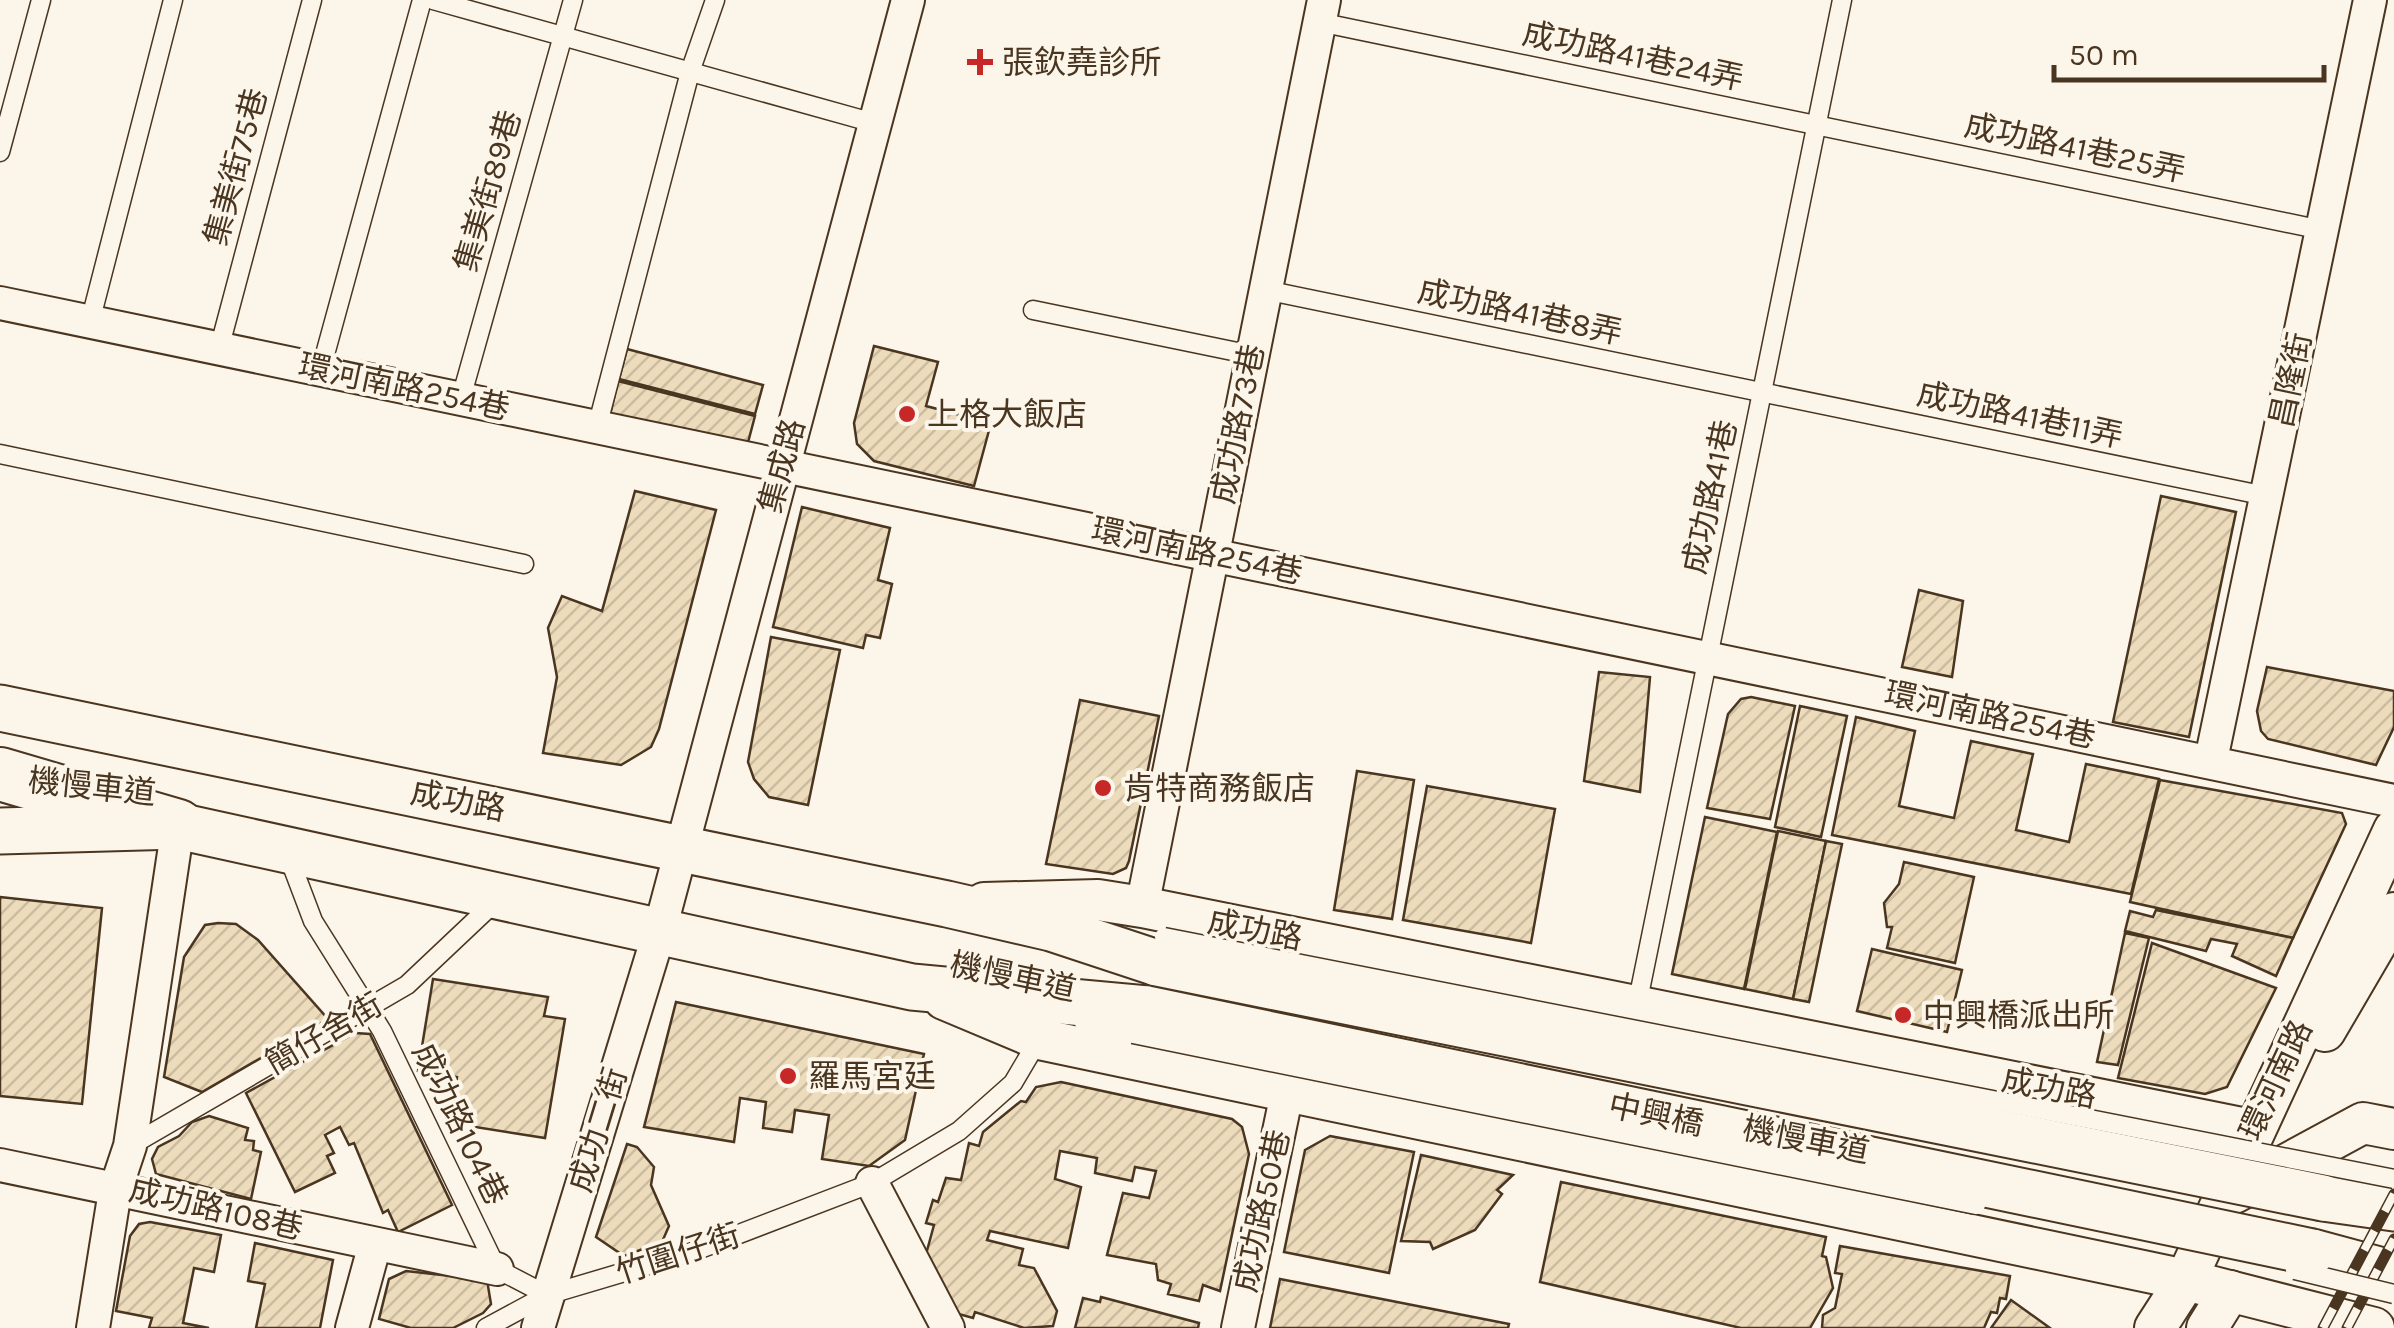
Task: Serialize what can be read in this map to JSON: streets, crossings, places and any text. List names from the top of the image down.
{
  "streets": {
    "main road": ["成功路", "中興橋"],
    "street": [
      "昌隆街",
      "環河南路254巷",
      "成功路73巷",
      "集成路",
      "環河南路",
      "成功二街",
      "成功路108巷",
      "成功路50巷"
    ],
    "lane": [
      "成功路41巷24弄",
      "成功路41巷25弄",
      "集美街75巷",
      "集美街89巷",
      "成功路41巷8弄",
      "成功路41巷11弄",
      "成功路41巷",
      "機慢車道",
      "簡仔舍街",
      "成功路104巷",
      "竹圍仔街"
    ]
  },
  "crossings": [
    ["成功路41巷24弄", "成功路41巷25弄"],
    ["成功路41巷24弄", "成功路73巷"],
    ["成功路41巷24弄", "成功路41巷"],
    ["成功路41巷25弄", "昌隆街"],
    ["成功路41巷25弄", "成功路41巷"],
    ["集美街75巷", "環河南路254巷"],
    ["集美街89巷", "環河南路254巷"],
    ["成功路41巷8弄", "成功路41巷11弄"],
    ["成功路41巷8弄", "成功路73巷"],
    ["成功路41巷8弄", "成功路41巷"],
    ["昌隆街", "環河南路254巷"],
    ["昌隆街", "成功路41巷11弄"],
    ["環河南路254巷", "成功路73巷"],
    ["環河南路254巷", "集成路"],
    ["環河南路254巷", "成功路41巷"],
    ["成功路41巷11弄", "成功路41巷"],
    ["成功路73巷", "成功路"],
    ["成功路73巷", "中興橋"],
    ["集成路", "成功路"],
    ["集成路", "成功二街"],
    ["成功路41巷", "成功路"],
    ["機慢車道", "中興橋"],
    ["成功路", "環河南路"],
    ["成功路", "中興橋"],
    ["簡仔舍街", "成功路104巷"],
    ["簡仔舍街", "成功路108巷"],
    ["成功路104巷", "成功路108巷"],
    ["成功二街", "竹圍仔街"]
  ],
  "places": {
    "health": ["張欽堯診所"],
    "other": [
      "上格大飯店",
      "肯特商務飯店",
      "中興橋派出所",
      "羅馬宮廷"
    ]
  },
  "scale_bar": "50 m"
}
